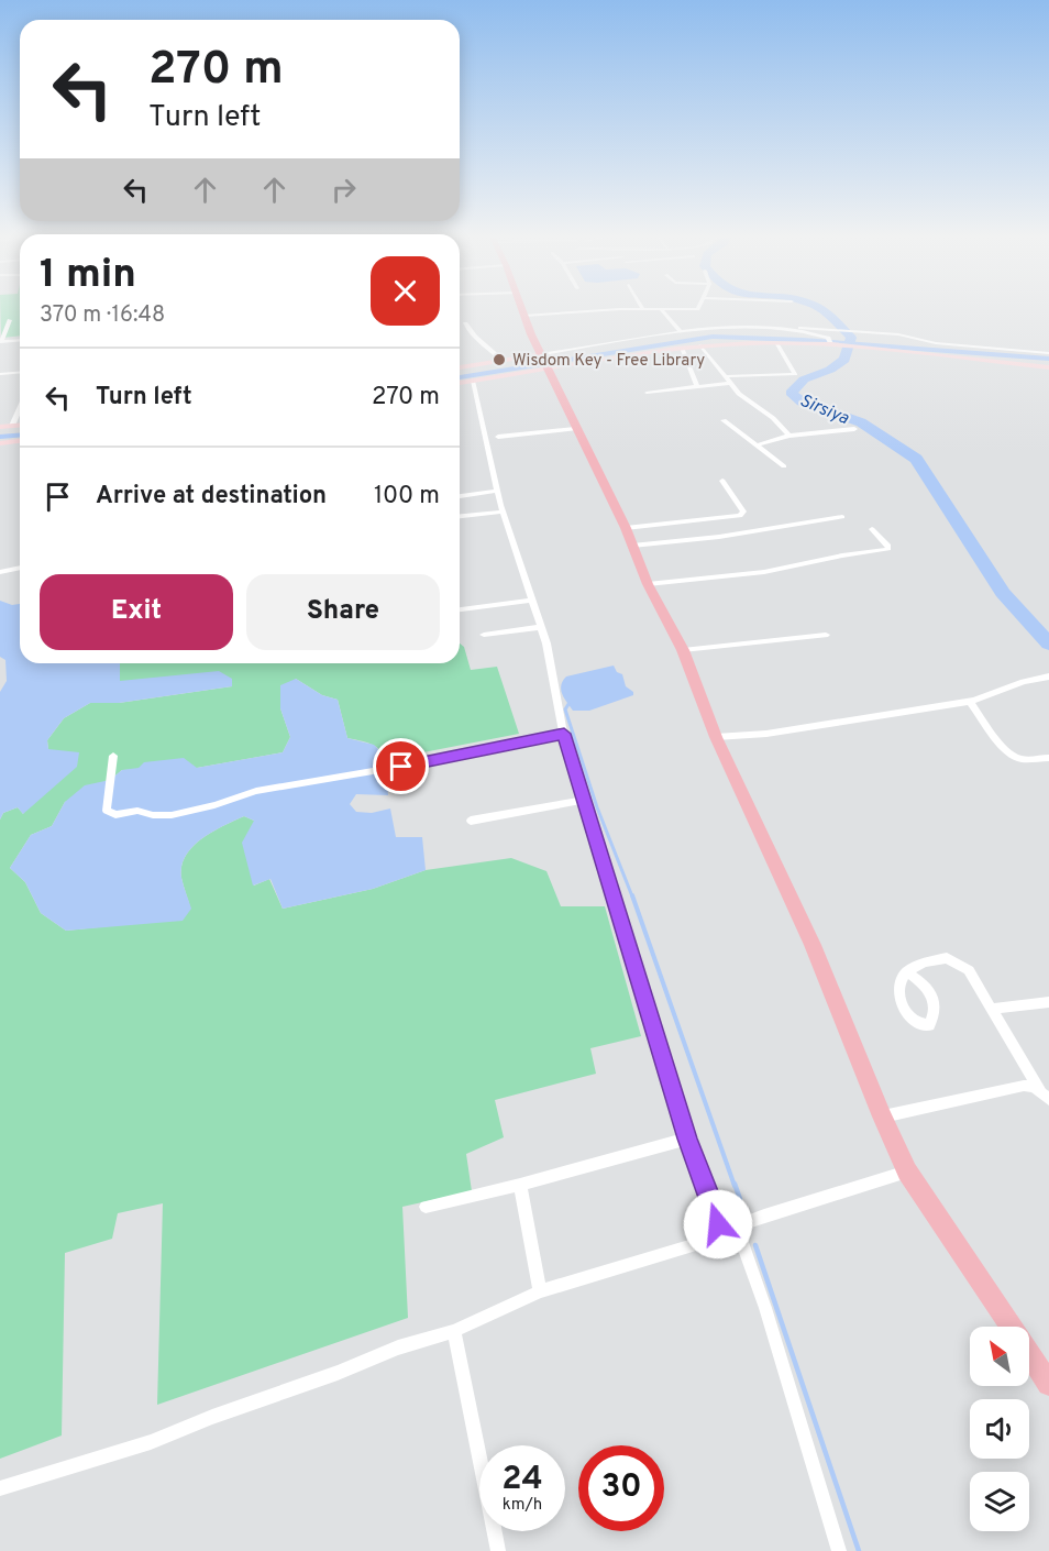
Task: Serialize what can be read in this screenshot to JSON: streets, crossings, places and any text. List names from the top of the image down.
{
  "water": ["Sirsiya"],
  "places": ["Wisdom Key - Free Library"],
  "north": "top left",
  "page": {
    "turn": ["270 m", "Turn left"],
    "heading": ["1 min", "370 m · 16:48"],
    "list": [
      {
        "name": "Turn left",
        "value": "270 m"
      },
      {
        "name": "Arrive at destination",
        "value": "100 m"
      }
    ],
    "buttons": ["Exit", "Share"],
    "speed": "24 km/h",
    "limit": "30"
  }
}
